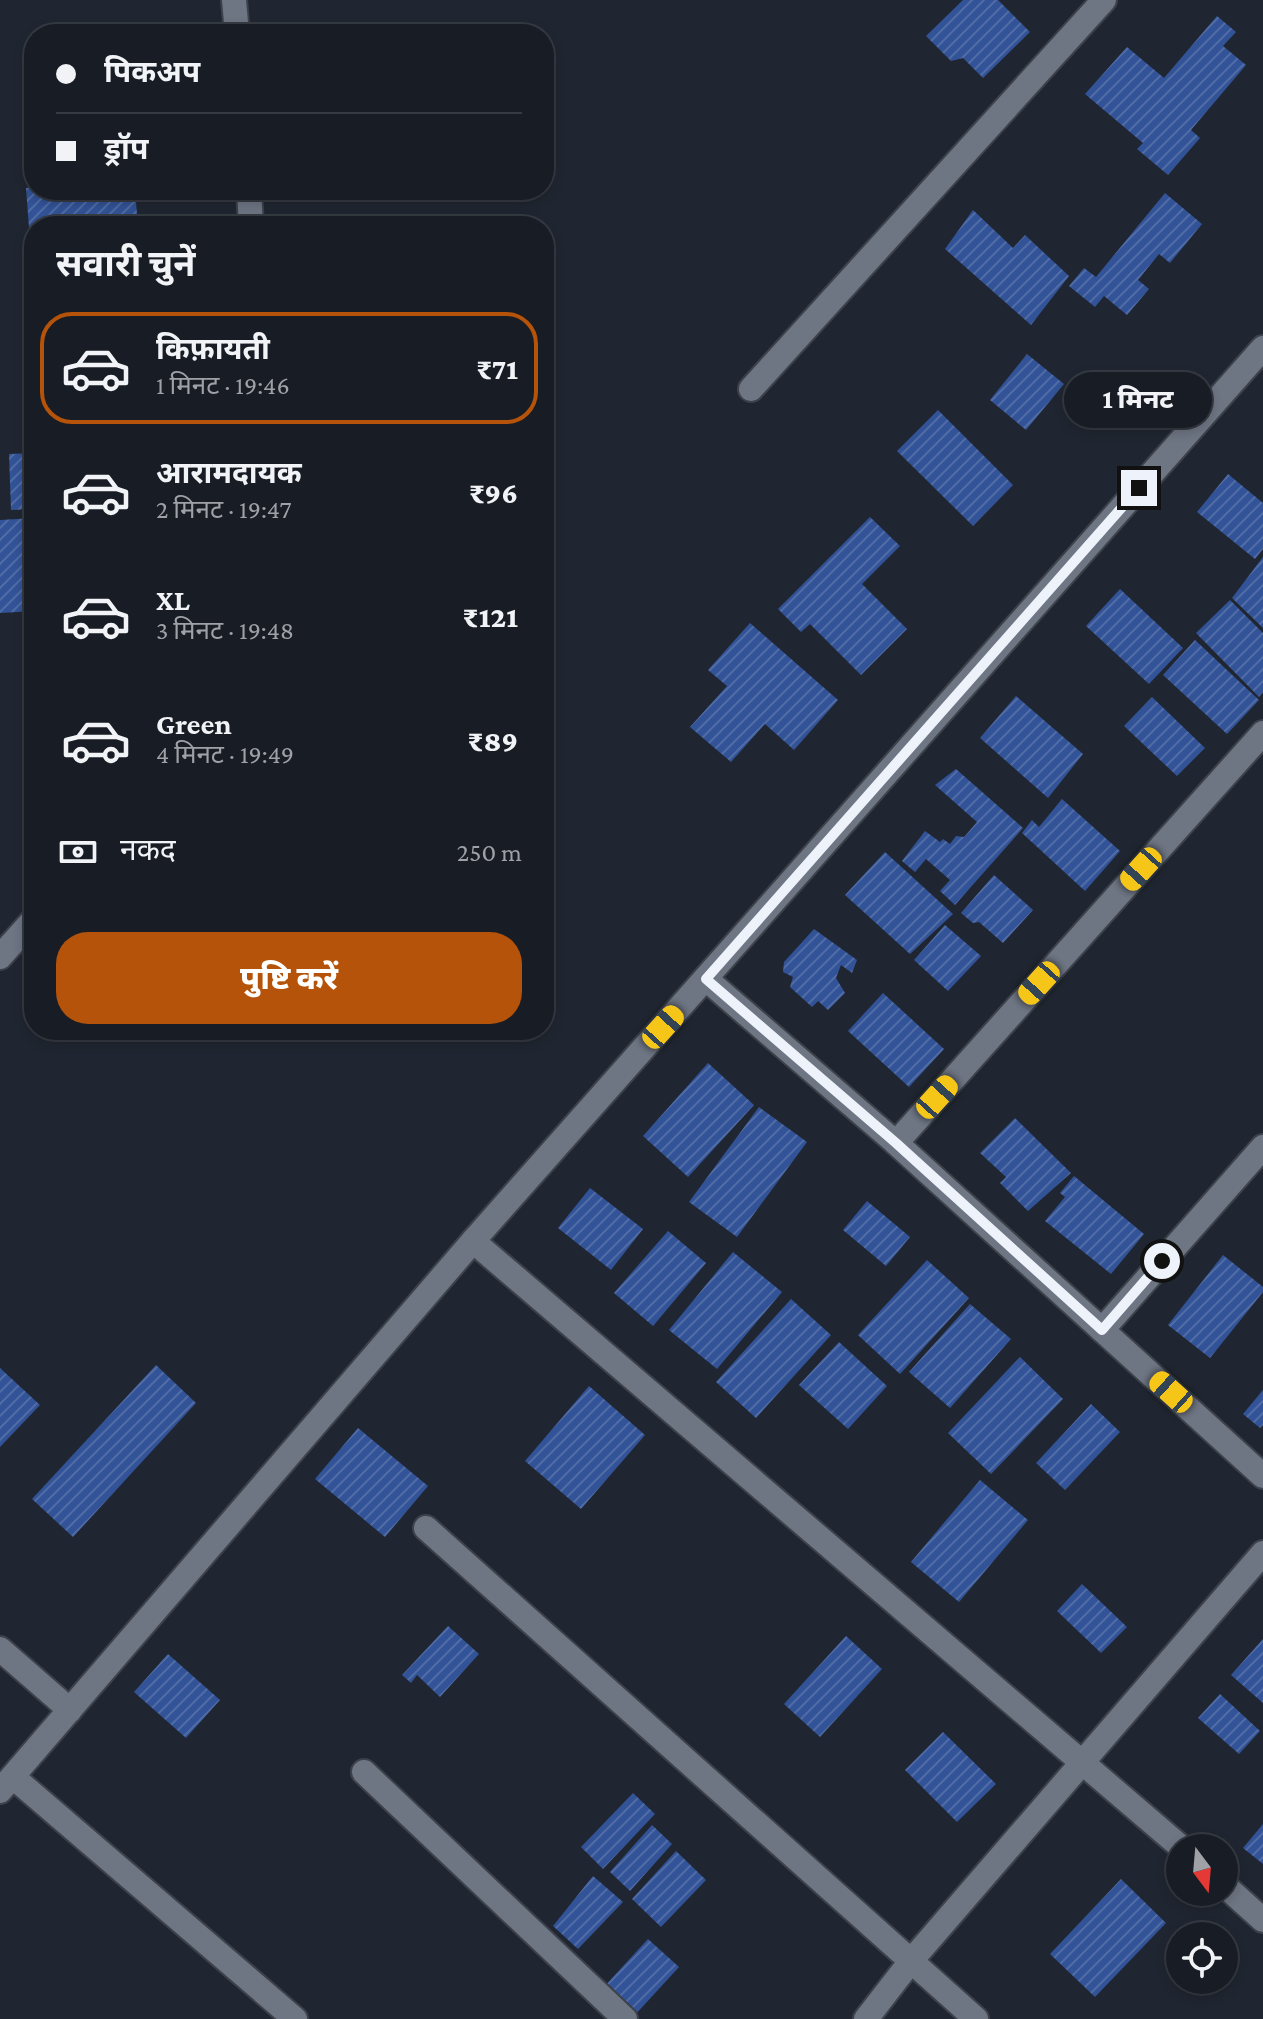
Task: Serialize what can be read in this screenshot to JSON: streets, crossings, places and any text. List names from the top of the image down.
{
  "north": "bottom",
  "page": {
    "banner": ["पिकअप", "ड्रॉप"],
    "heading": "सवारी चुनें",
    "list": [
      {
        "name": "किफ़ायती",
        "note": "1 मिनट · 19:46",
        "value": "₹71"
      },
      {
        "name": "आरामदायक",
        "note": "2 मिनट · 19:47",
        "value": "₹96"
      },
      {
        "name": "XL",
        "note": "3 मिनट · 19:48",
        "value": "₹121"
      },
      {
        "name": "Green",
        "note": "4 मिनट · 19:49",
        "value": "₹89"
      }
    ],
    "bubble": "1 मिनट",
    "pay": ["नकद", "250 m"],
    "buttons": "पुष्टि करें"
  }
}
